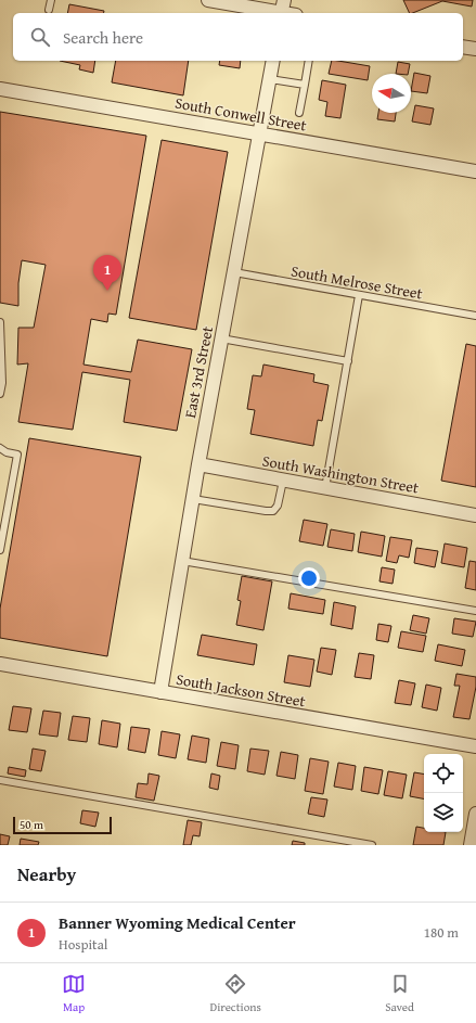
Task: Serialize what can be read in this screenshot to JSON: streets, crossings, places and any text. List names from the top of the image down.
{
  "streets": {
    "street": [
      "South Conwell Street",
      "East 3rd Street",
      "South Washington Street",
      "South Jackson Street"
    ],
    "lane": ["South Melrose Street"]
  },
  "crossings": [
    ["South Conwell Street", "East 3rd Street"],
    ["South Melrose Street", "East 3rd Street"],
    ["East 3rd Street", "South Washington Street"],
    ["East 3rd Street", "South Jackson Street"]
  ],
  "scale_bar": "50 m",
  "north": "left",
  "page": {
    "search": "Search here",
    "pins": "1",
    "scale": "50 m",
    "heading": "Nearby",
    "list": [
      {
        "mark": "1",
        "name": "Banner Wyoming Medical Center",
        "note": "Hospital",
        "value": "180 m"
      }
    ],
    "nav": ["Map", "Directions", "Saved"]
  }
}
